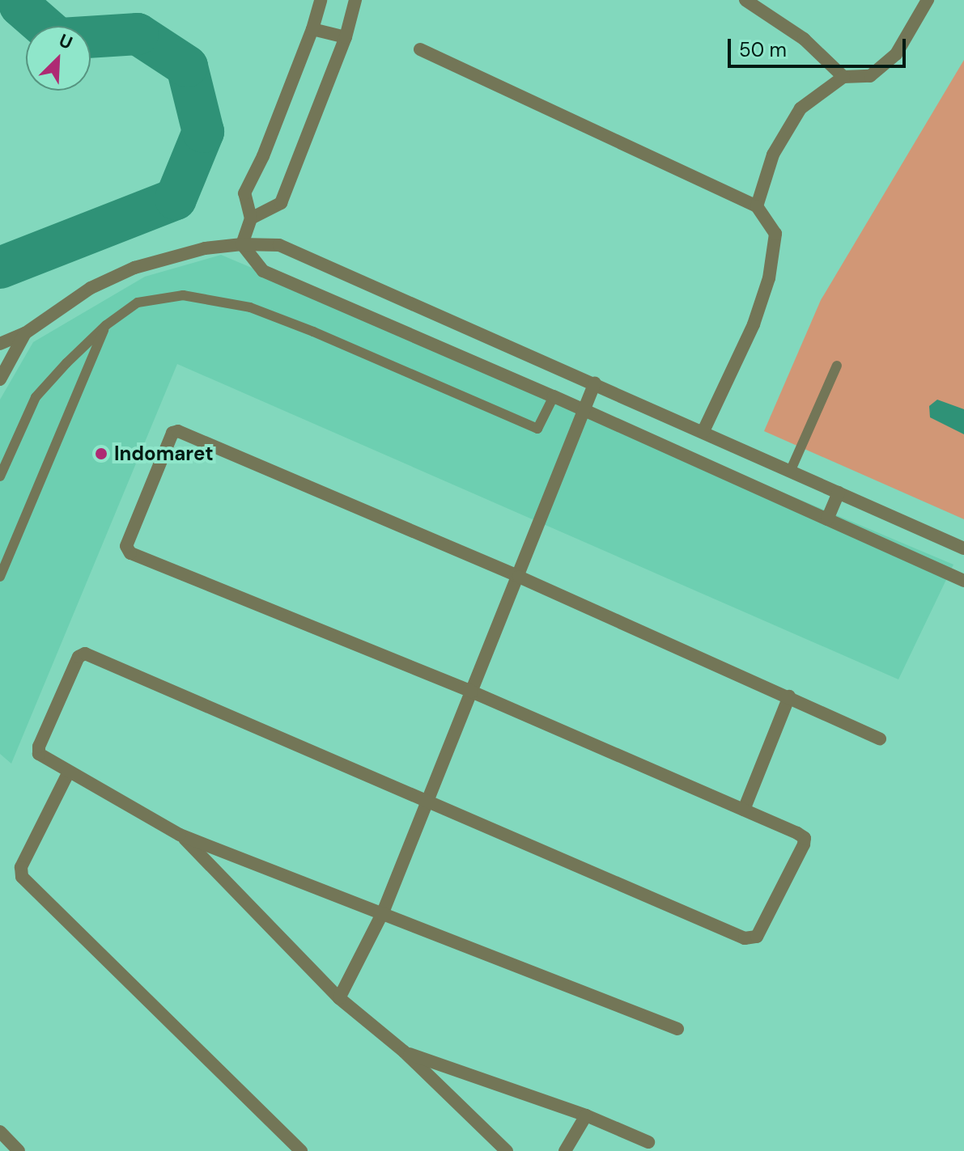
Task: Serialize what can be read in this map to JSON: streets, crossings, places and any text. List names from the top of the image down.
{
  "places": ["Indomaret"],
  "scale_bar": "50 m",
  "north": "top right"
}
